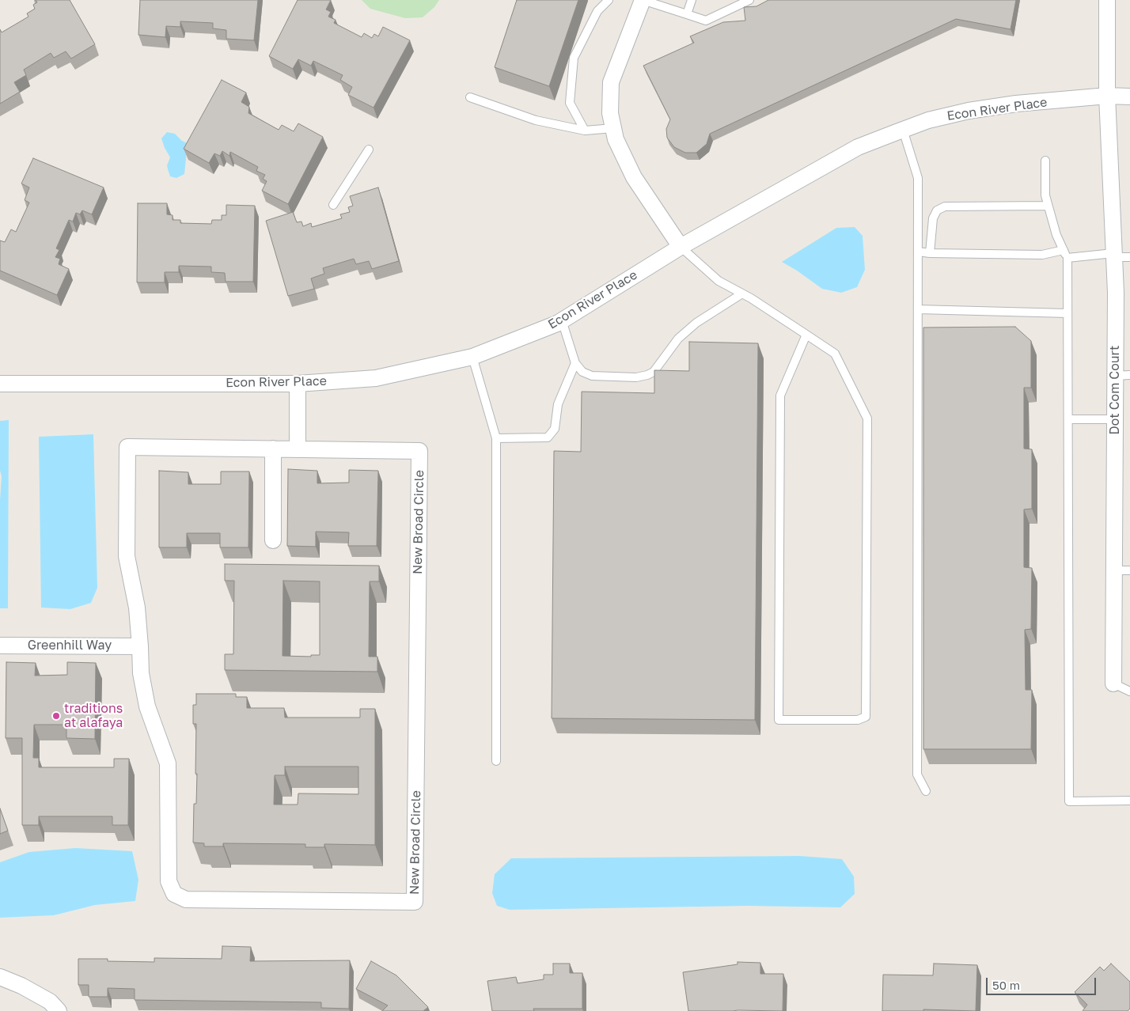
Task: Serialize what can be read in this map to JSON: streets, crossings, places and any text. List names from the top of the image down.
{
  "streets": {
    "street": [
      "Econ River Place",
      "Dot Com Court",
      "New Broad Circle",
      "Greenhill Way"
    ]
  },
  "crossings": [
    ["Econ River Place", "Dot Com Court"],
    ["New Broad Circle", "Greenhill Way"]
  ],
  "places": ["traditions at alafaya"],
  "scale_bar": "50 m"
}
